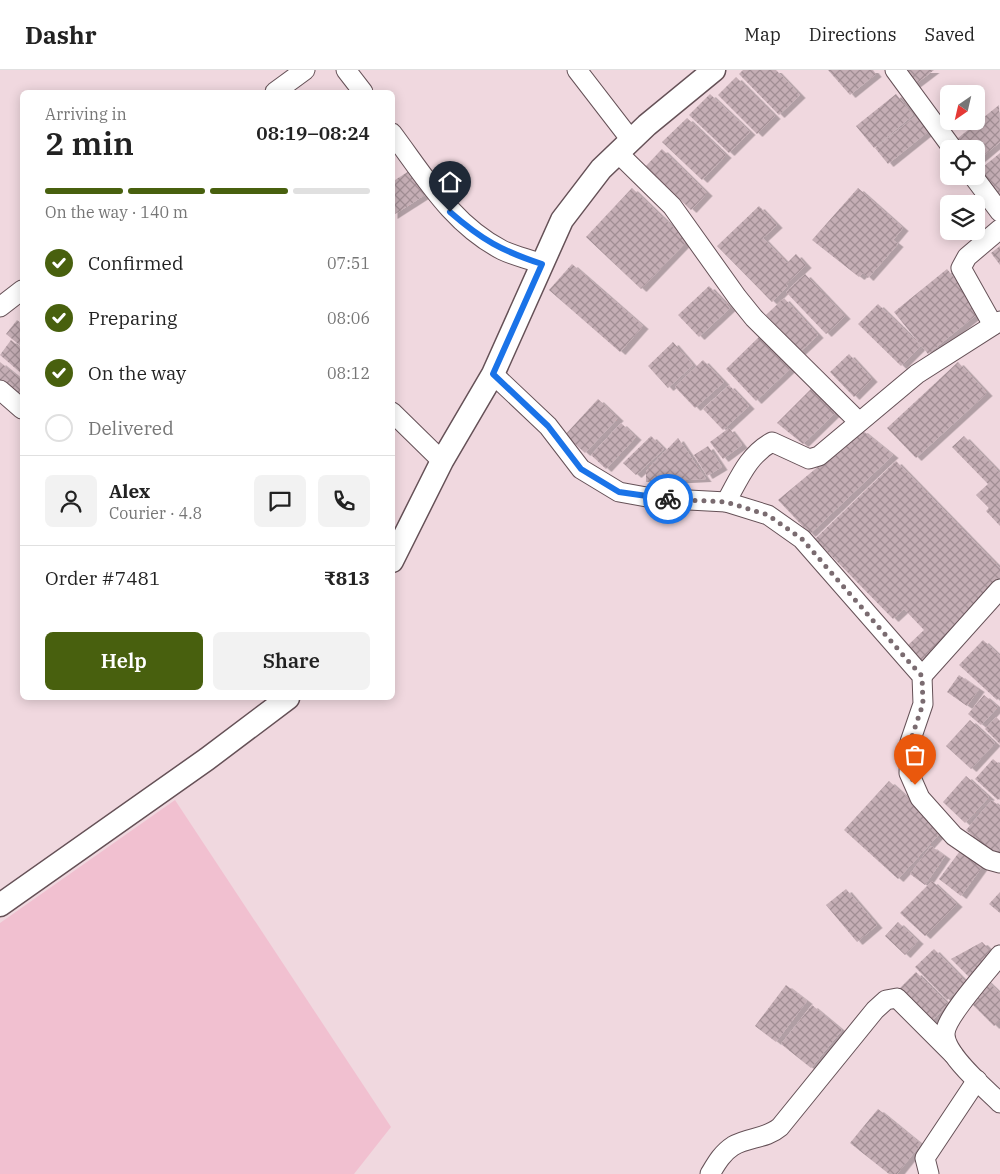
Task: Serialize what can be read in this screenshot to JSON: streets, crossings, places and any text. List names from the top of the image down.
{
  "north": "bottom left",
  "page": {
    "header": "Dashr",
    "nav": ["Map", "Directions", "Saved"],
    "heading": ["2 min", "Arriving in", "08:19–08:24"],
    "panel": [
      "Alex",
      "Courier · 4.8",
      "Order #7481",
      "₹813"
    ],
    "bar": "On the way · 140 m",
    "list": [
      ["Confirmed", "07:51"],
      ["Preparing", "08:06"],
      ["On the way", "08:12"],
      "Delivered"
    ],
    "buttons": ["Help", "Share"]
  }
}
